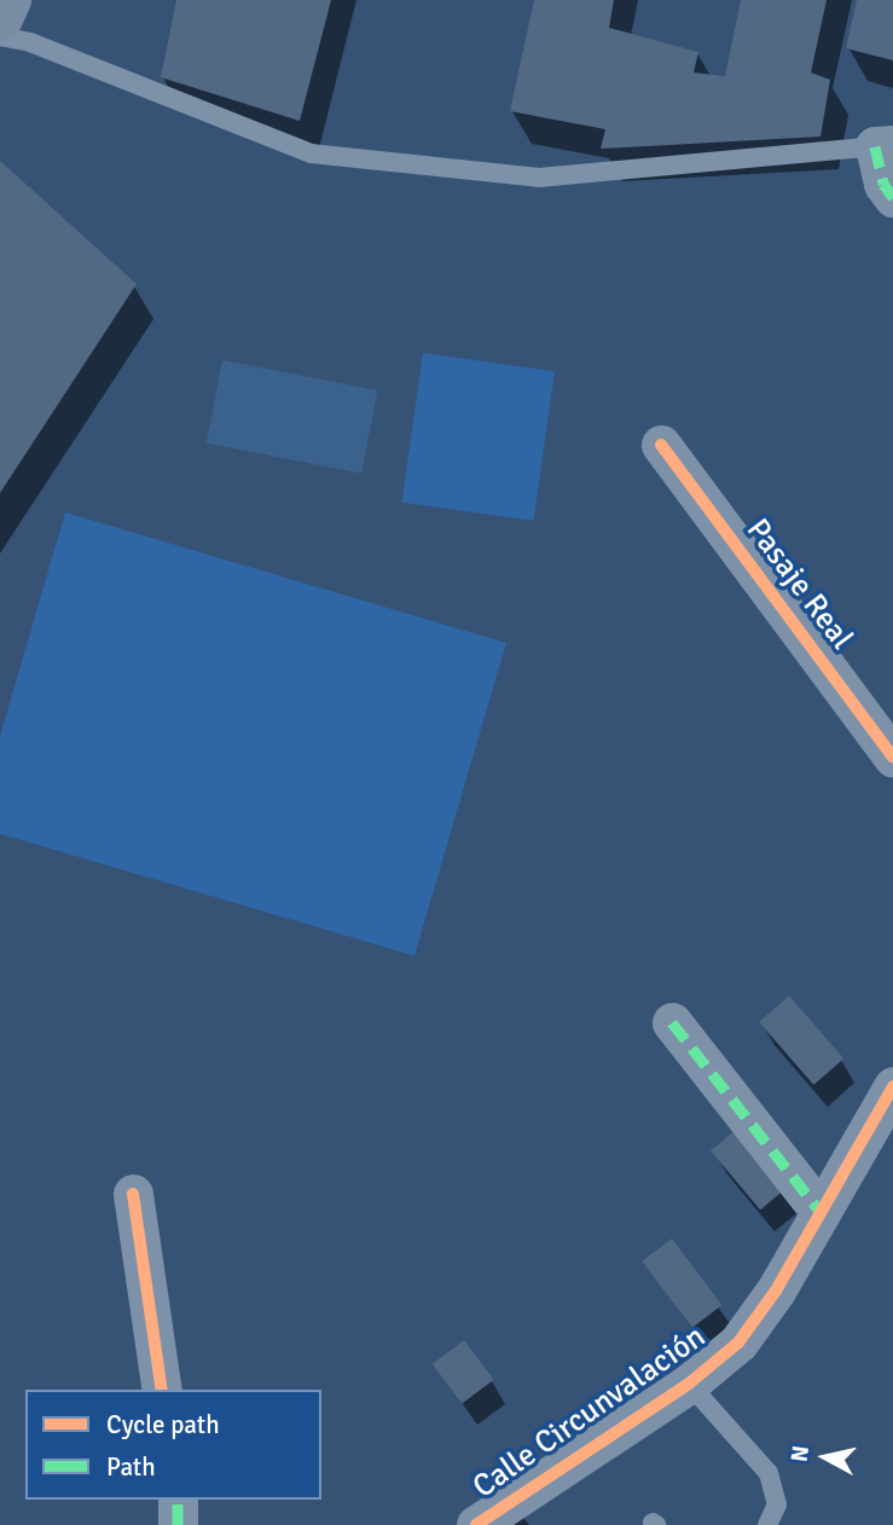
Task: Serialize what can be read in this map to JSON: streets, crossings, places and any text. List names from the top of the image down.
{
  "streets": {
    "street": ["Pasaje Real", "Calle Circunvalación"]
  },
  "legend": ["Cycle path", "Path"],
  "north": "left"
}
